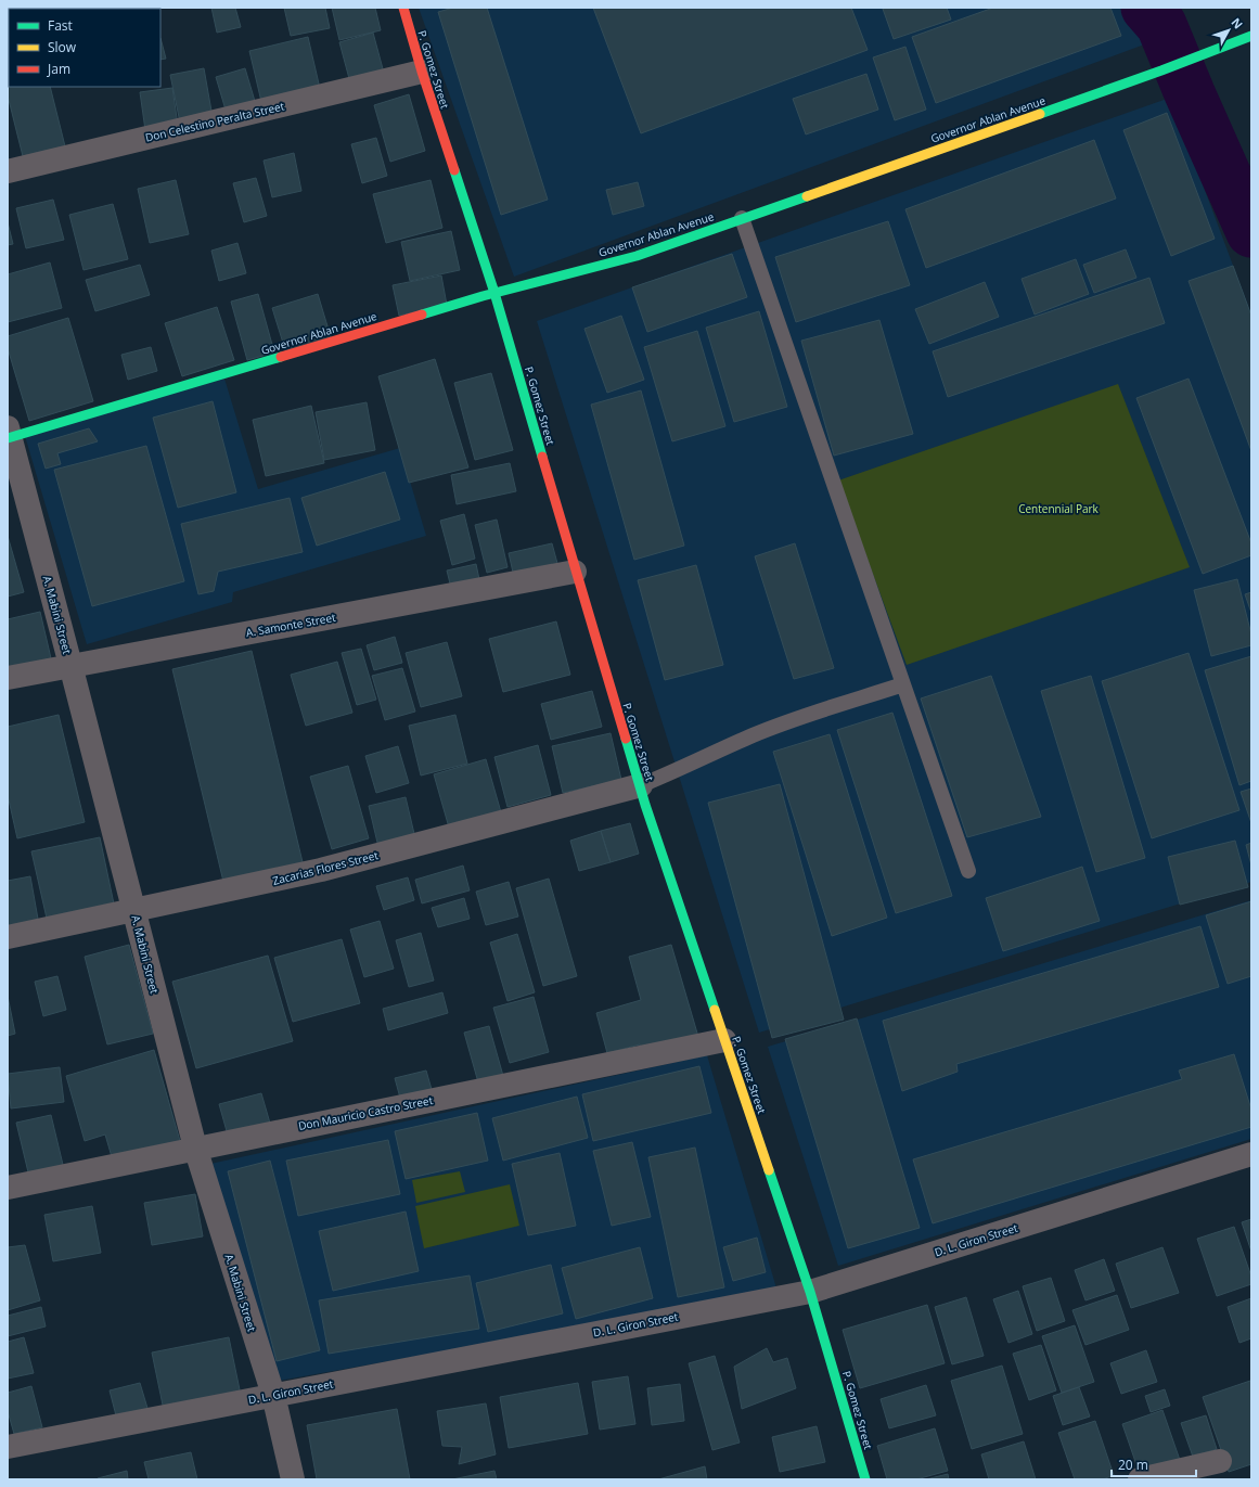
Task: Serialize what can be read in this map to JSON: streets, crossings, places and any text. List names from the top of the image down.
{
  "streets": {
    "main road": ["P. Gomez Street", "Governor Ablan Avenue"],
    "street": [
      "Don Celestino Peralta Street",
      "A. Mabini Street",
      "A. Samonte Street",
      "Zacarias Flores Street",
      "Don Mauricio Castro Street",
      "D. L. Giron Street"
    ]
  },
  "crossings": [
    ["P. Gomez Street", "Governor Ablan Avenue"],
    ["P. Gomez Street", "Don Celestino Peralta Street"],
    ["P. Gomez Street", "A. Samonte Street"],
    ["P. Gomez Street", "Zacarias Flores Street"],
    ["P. Gomez Street", "Don Mauricio Castro Street"],
    ["P. Gomez Street", "D. L. Giron Street"],
    ["Governor Ablan Avenue", "A. Mabini Street"],
    ["A. Mabini Street", "A. Samonte Street"],
    ["A. Mabini Street", "Zacarias Flores Street"],
    ["A. Mabini Street", "Don Mauricio Castro Street"],
    ["A. Mabini Street", "D. L. Giron Street"]
  ],
  "parks": ["Centennial Park"],
  "legend": ["Fast", "Slow", "Jam"],
  "scale_bar": "20 m",
  "north": "top right"
}
